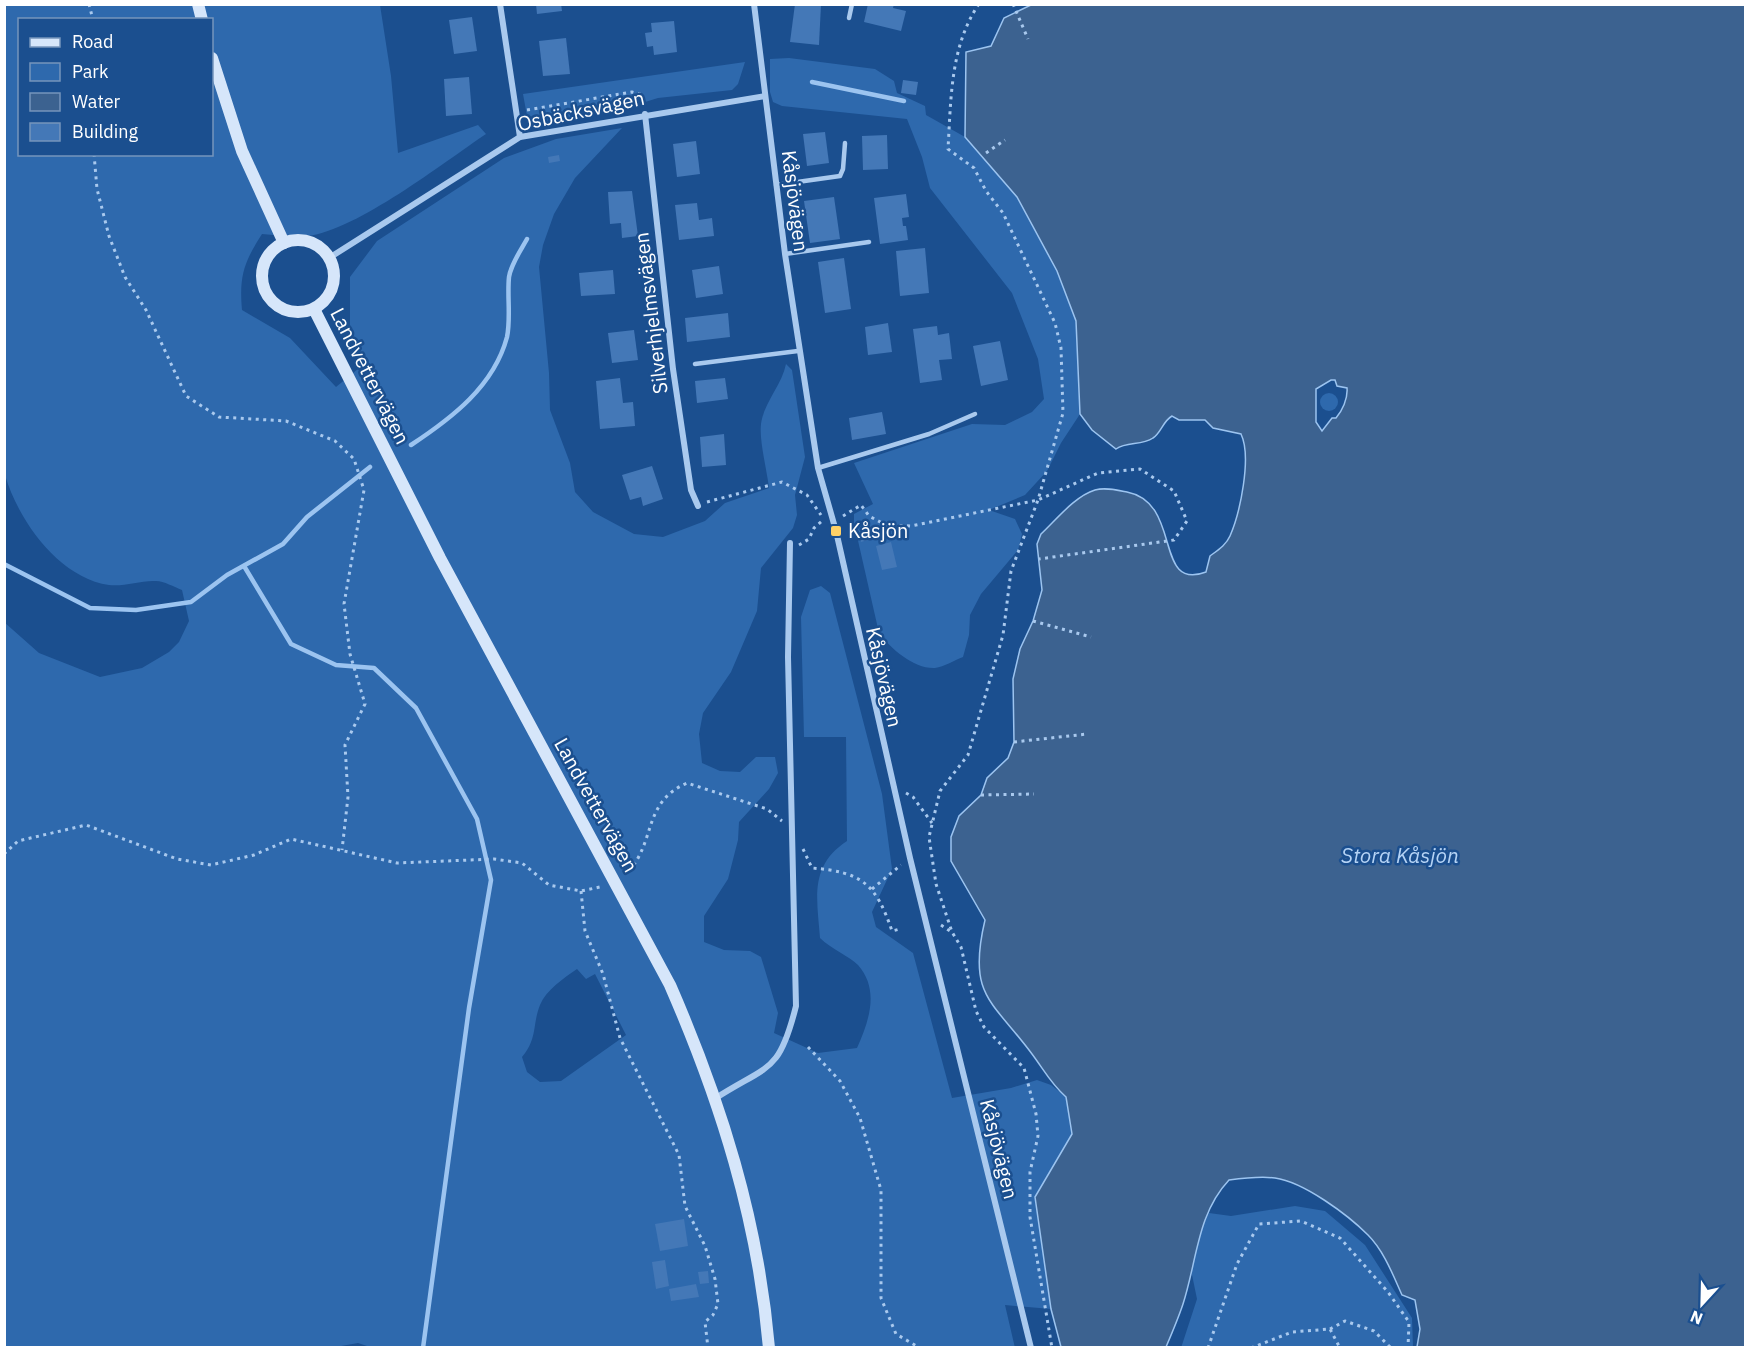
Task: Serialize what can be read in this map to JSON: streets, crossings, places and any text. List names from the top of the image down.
{
  "streets": {
    "street": [
      "Osbäcksvägen",
      "Kåsjövägen",
      "Silverhjelmsvägen",
      "Landvettervägen"
    ]
  },
  "crossings": [
    ["Osbäcksvägen", "Kåsjövägen"],
    ["Osbäcksvägen", "Silverhjelmsvägen"],
    ["Osbäcksvägen", "Landvettervägen"]
  ],
  "water": ["Stora Kåsjön"],
  "places": {
    "transit": ["Kåsjön"]
  },
  "legend": [
    "Road",
    "Park",
    "Water",
    "Building"
  ],
  "north": "bottom"
}
